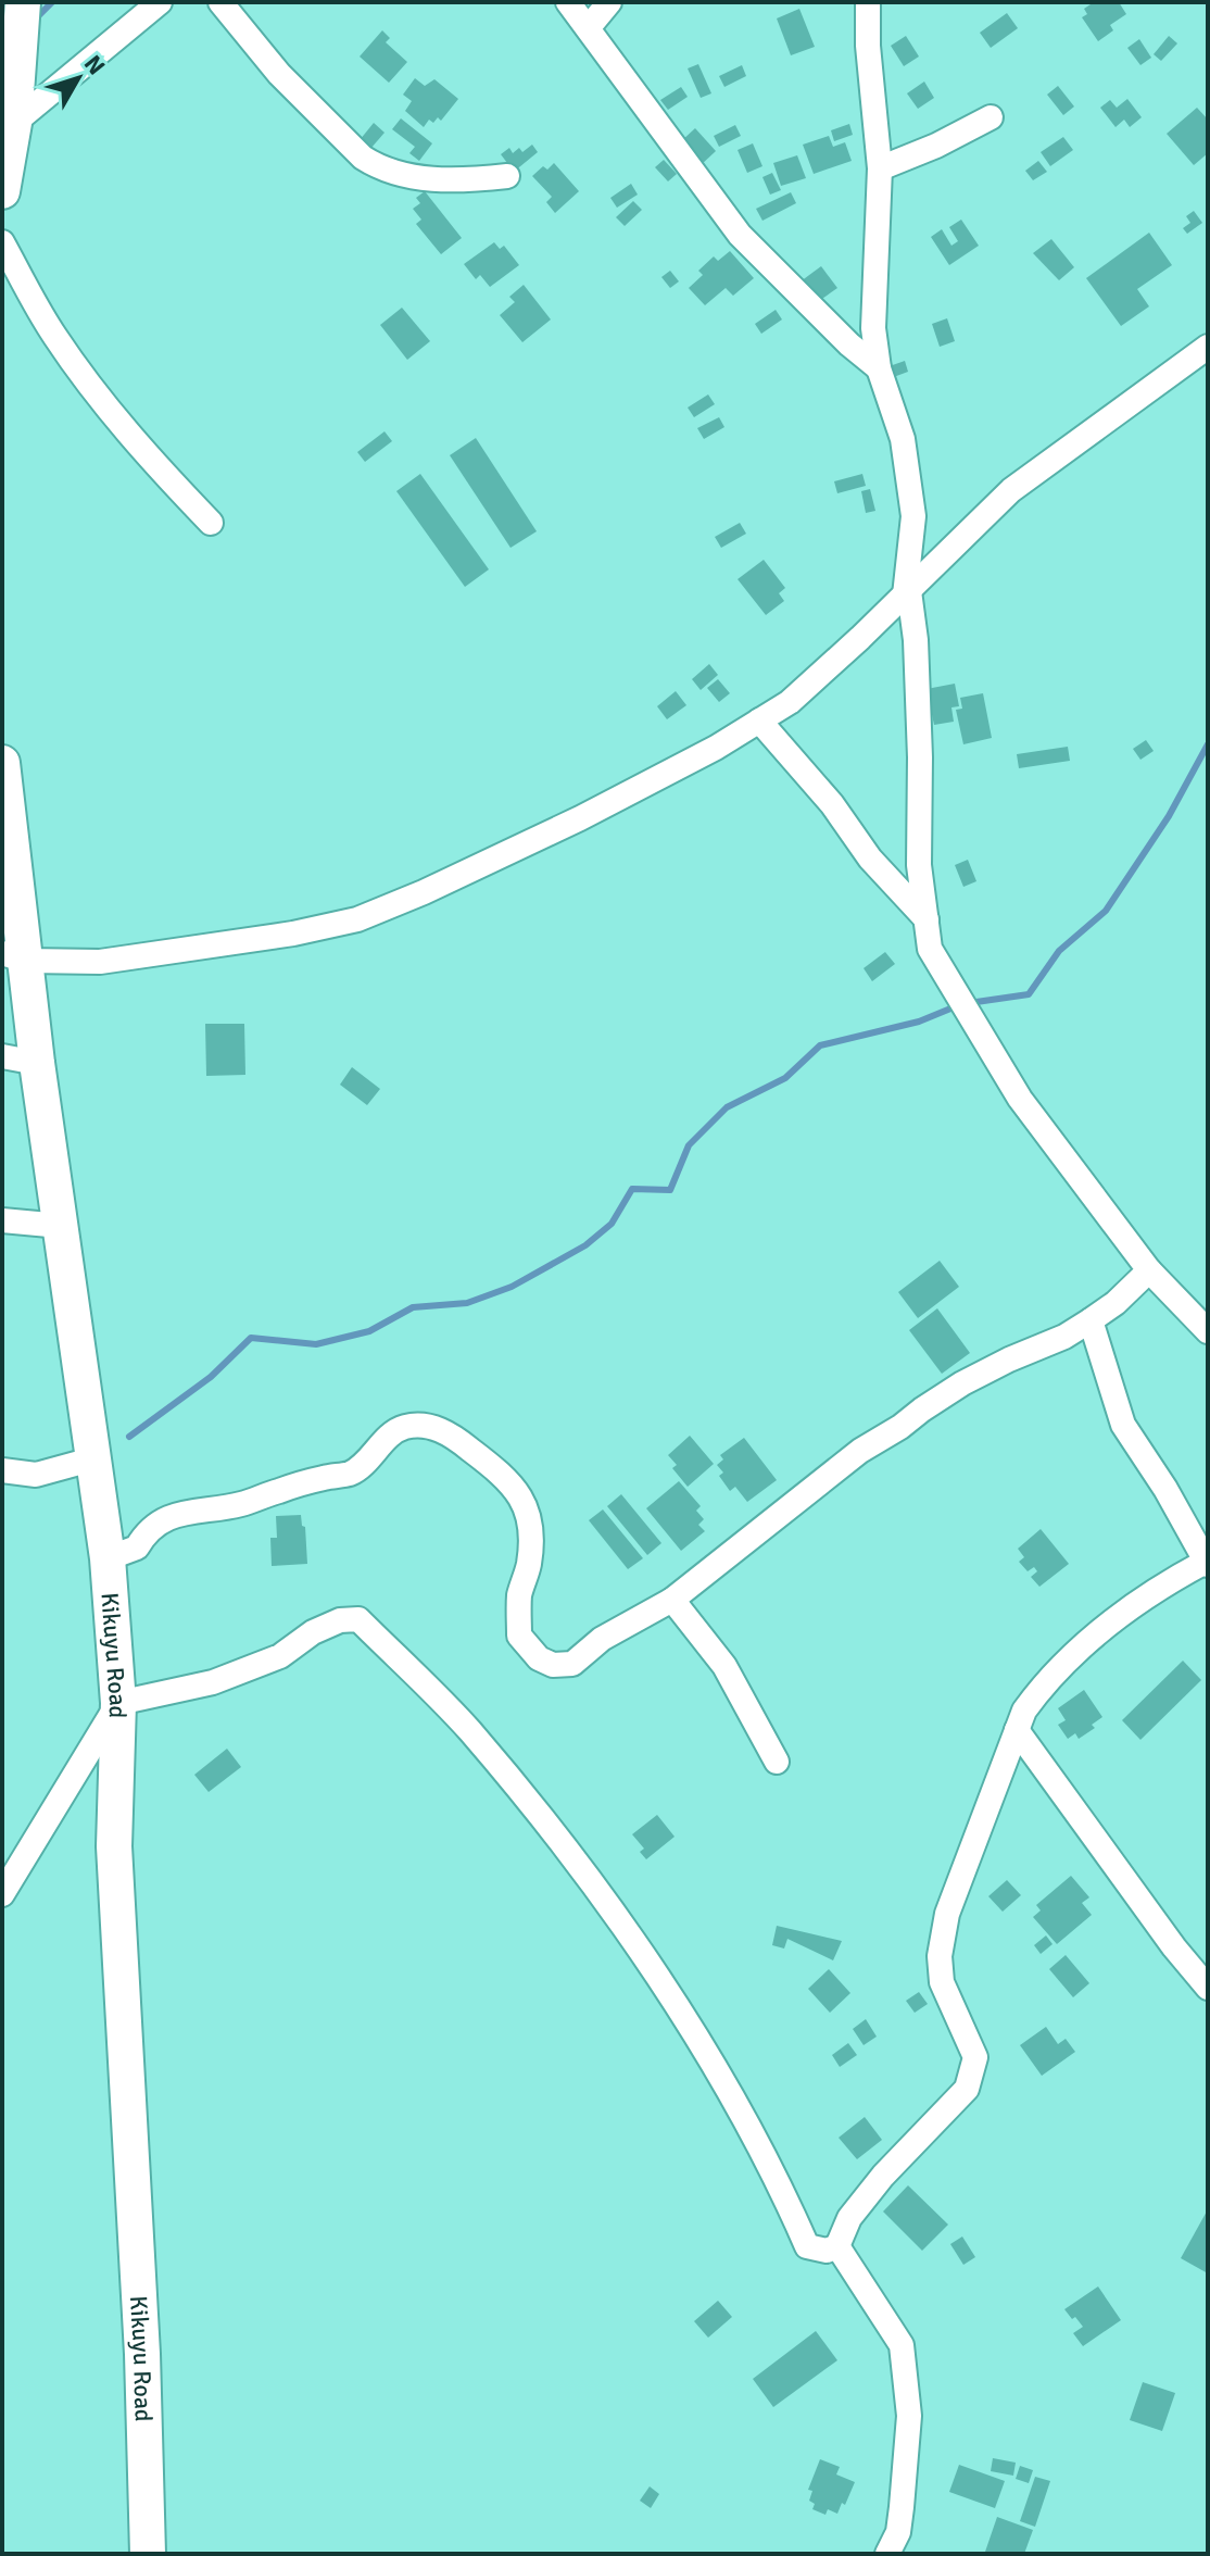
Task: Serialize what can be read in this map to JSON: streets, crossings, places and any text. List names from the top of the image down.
{
  "streets": {
    "main road": ["Kikuyu Road"]
  },
  "north": "top right"
}
